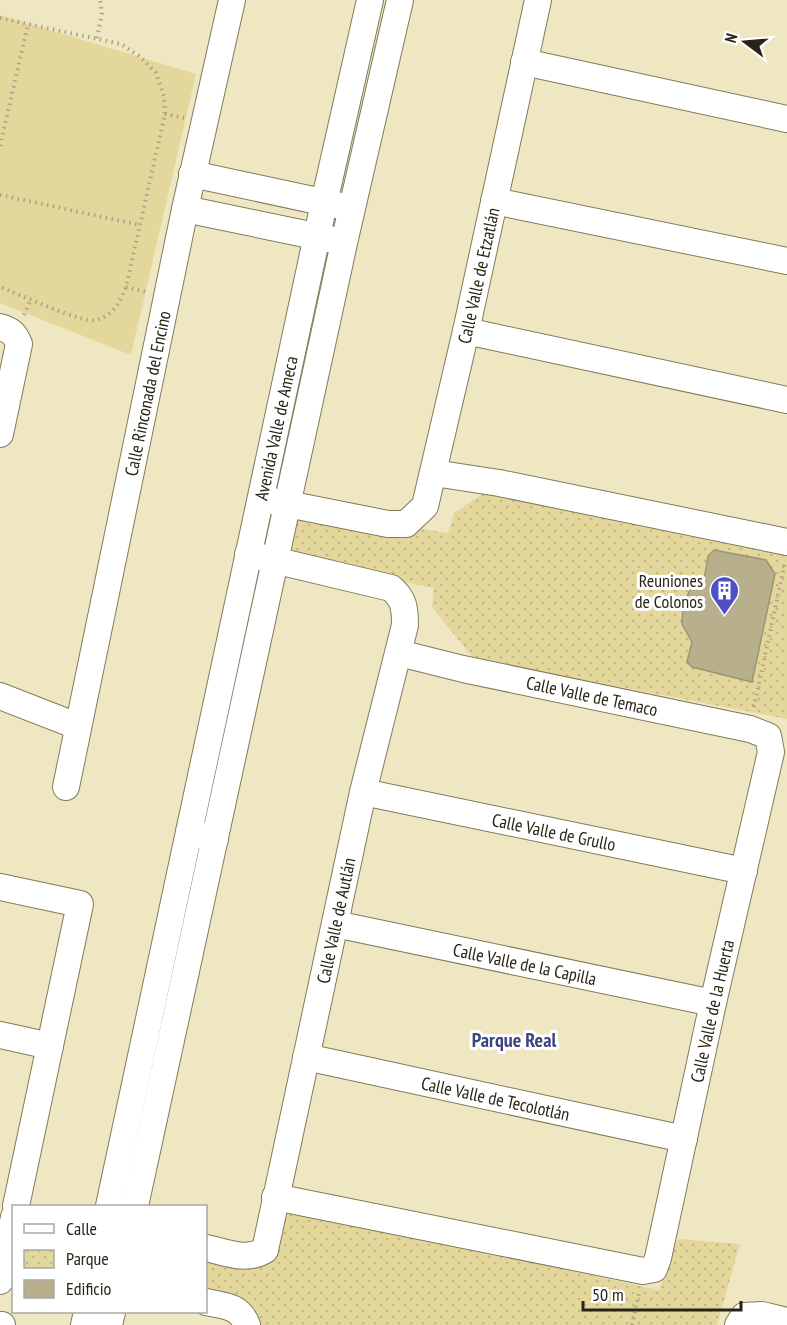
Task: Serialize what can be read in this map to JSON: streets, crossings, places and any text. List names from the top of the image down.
{
  "streets": {
    "street": [
      "Calle Valle de Etzatlán",
      "Calle Rinconada del Encino",
      "Avenida Valle de Ameca",
      "Calle Valle de Temaco",
      "Calle Valle de Grullo",
      "Calle Valle de Autlán",
      "Calle Valle de la Capilla",
      "Calle Valle de la Huerta",
      "Calle Valle de Tecolotlán"
    ]
  },
  "crossings": [
    ["Calle Valle de Etzatlán", "Avenida Valle de Ameca"],
    ["Avenida Valle de Ameca", "Calle Valle de Autlán"],
    ["Calle Valle de Temaco", "Calle Valle de Autlán"],
    ["Calle Valle de Temaco", "Calle Valle de la Huerta"],
    ["Calle Valle de Grullo", "Calle Valle de Autlán"],
    ["Calle Valle de Grullo", "Calle Valle de la Huerta"],
    ["Calle Valle de Autlán", "Calle Valle de la Capilla"],
    ["Calle Valle de Autlán", "Calle Valle de Tecolotlán"],
    ["Calle Valle de la Capilla", "Calle Valle de la Huerta"],
    ["Calle Valle de la Huerta", "Calle Valle de Tecolotlán"]
  ],
  "districts": ["Parque Real"],
  "places": {
    "building": ["Reuniones de Colonos"]
  },
  "legend": ["Calle", "Parque", "Edificio"],
  "scale_bar": "50 m",
  "north": "left"
}
